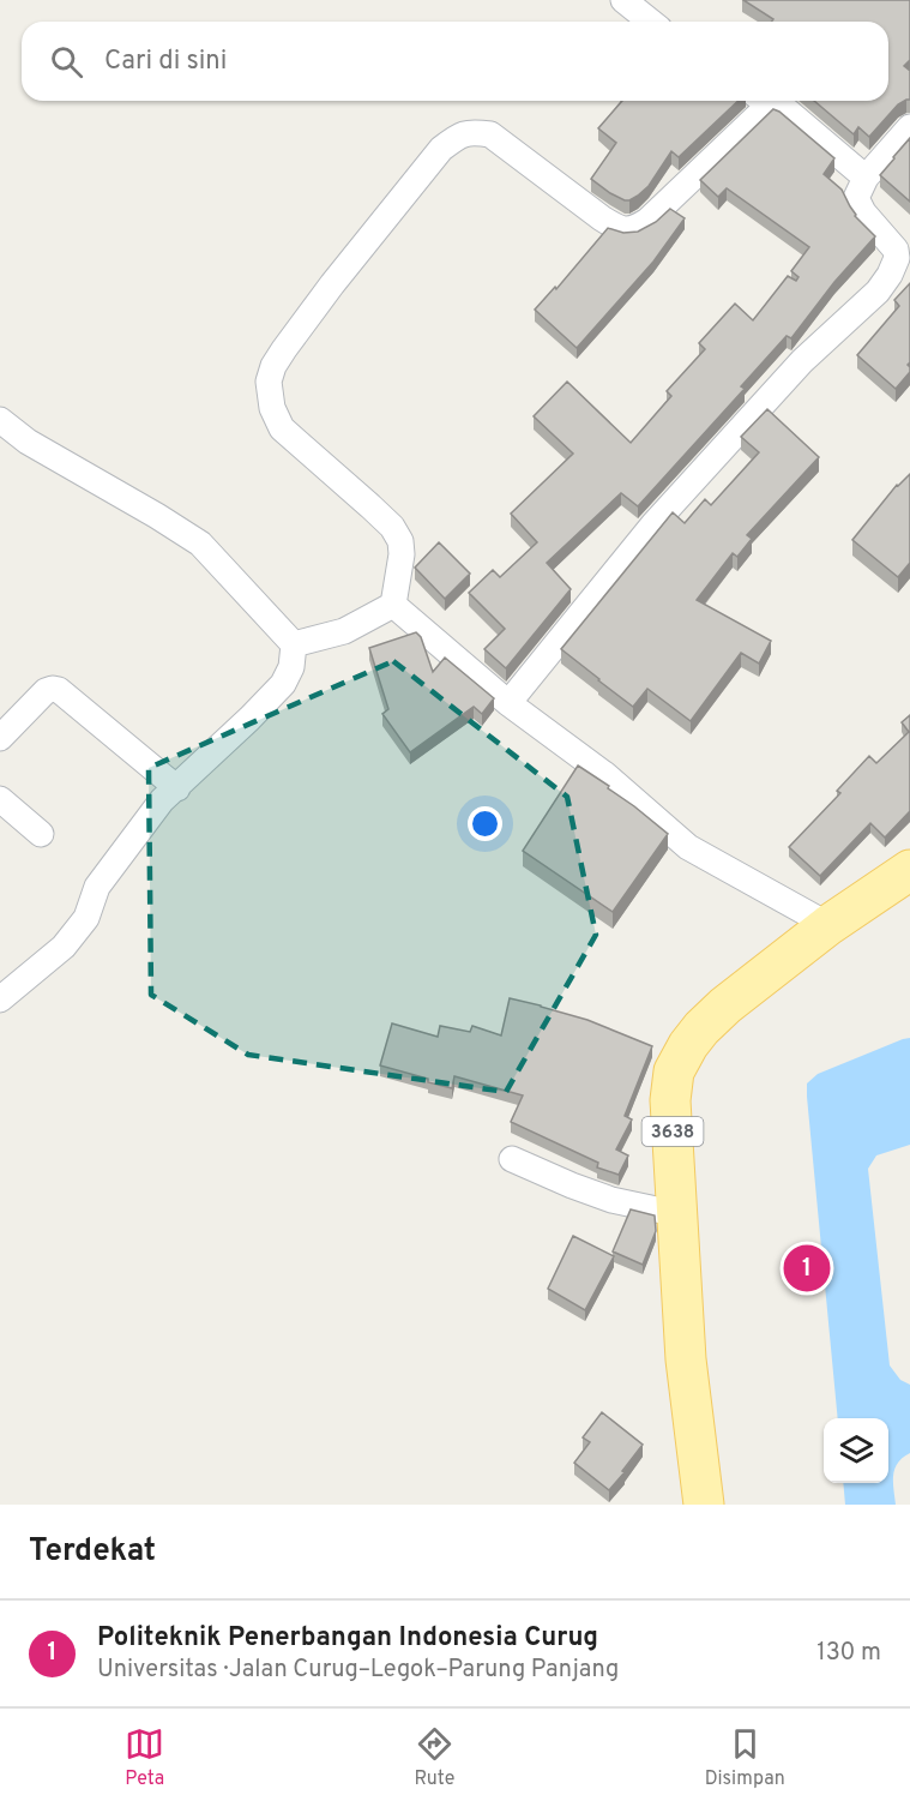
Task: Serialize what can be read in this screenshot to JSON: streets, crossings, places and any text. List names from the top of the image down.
{
  "streets": {
    "main road": ["3638"]
  },
  "page": {
    "search": "Cari di sini",
    "pins": "1",
    "heading": "Terdekat",
    "list": [
      {
        "mark": "1",
        "name": "Politeknik Penerbangan Indonesia Curug",
        "note": "Universitas · Jalan Curug–Legok–Parung Panjang",
        "value": "130 m"
      }
    ],
    "nav": ["Peta", "Rute", "Disimpan"]
  }
}
